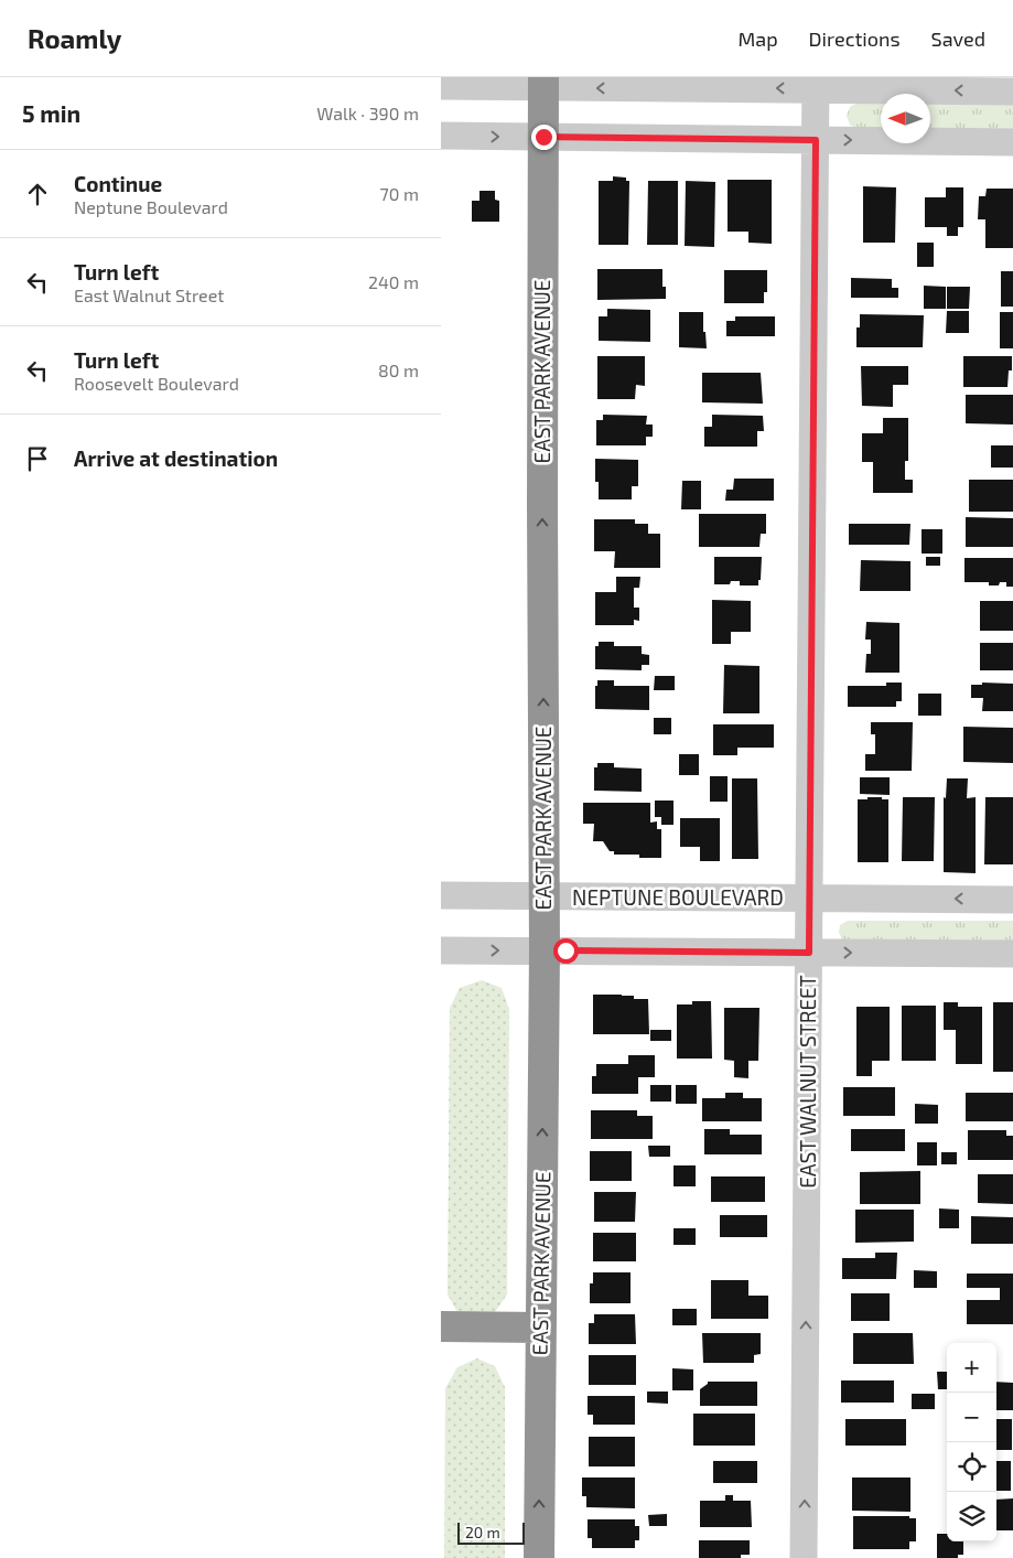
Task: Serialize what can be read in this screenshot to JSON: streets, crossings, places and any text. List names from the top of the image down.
{
  "streets": {
    "highway": ["EAST PARK AVENUE"],
    "street": ["NEPTUNE BOULEVARD", "EAST WALNUT STREET"]
  },
  "crossings": [
    ["EAST PARK AVENUE", "NEPTUNE BOULEVARD"],
    ["NEPTUNE BOULEVARD", "EAST WALNUT STREET"]
  ],
  "one_way": ["EAST PARK AVENUE", "EAST WALNUT STREET"],
  "scale_bar": "20 m",
  "north": "left",
  "page": {
    "header": "Roamly",
    "nav": ["Map", "Directions", "Saved"],
    "heading": ["5 min", "Walk · 390 m"],
    "list": [
      ["Continue", "Neptune Boulevard", "70 m"],
      ["Turn left", "East Walnut Street", "240 m"],
      ["Turn left", "Roosevelt Boulevard", "80 m"],
      "Arrive at destination"
    ],
    "map_buttons": ["+", "−"],
    "scale": "20 m"
  }
}
